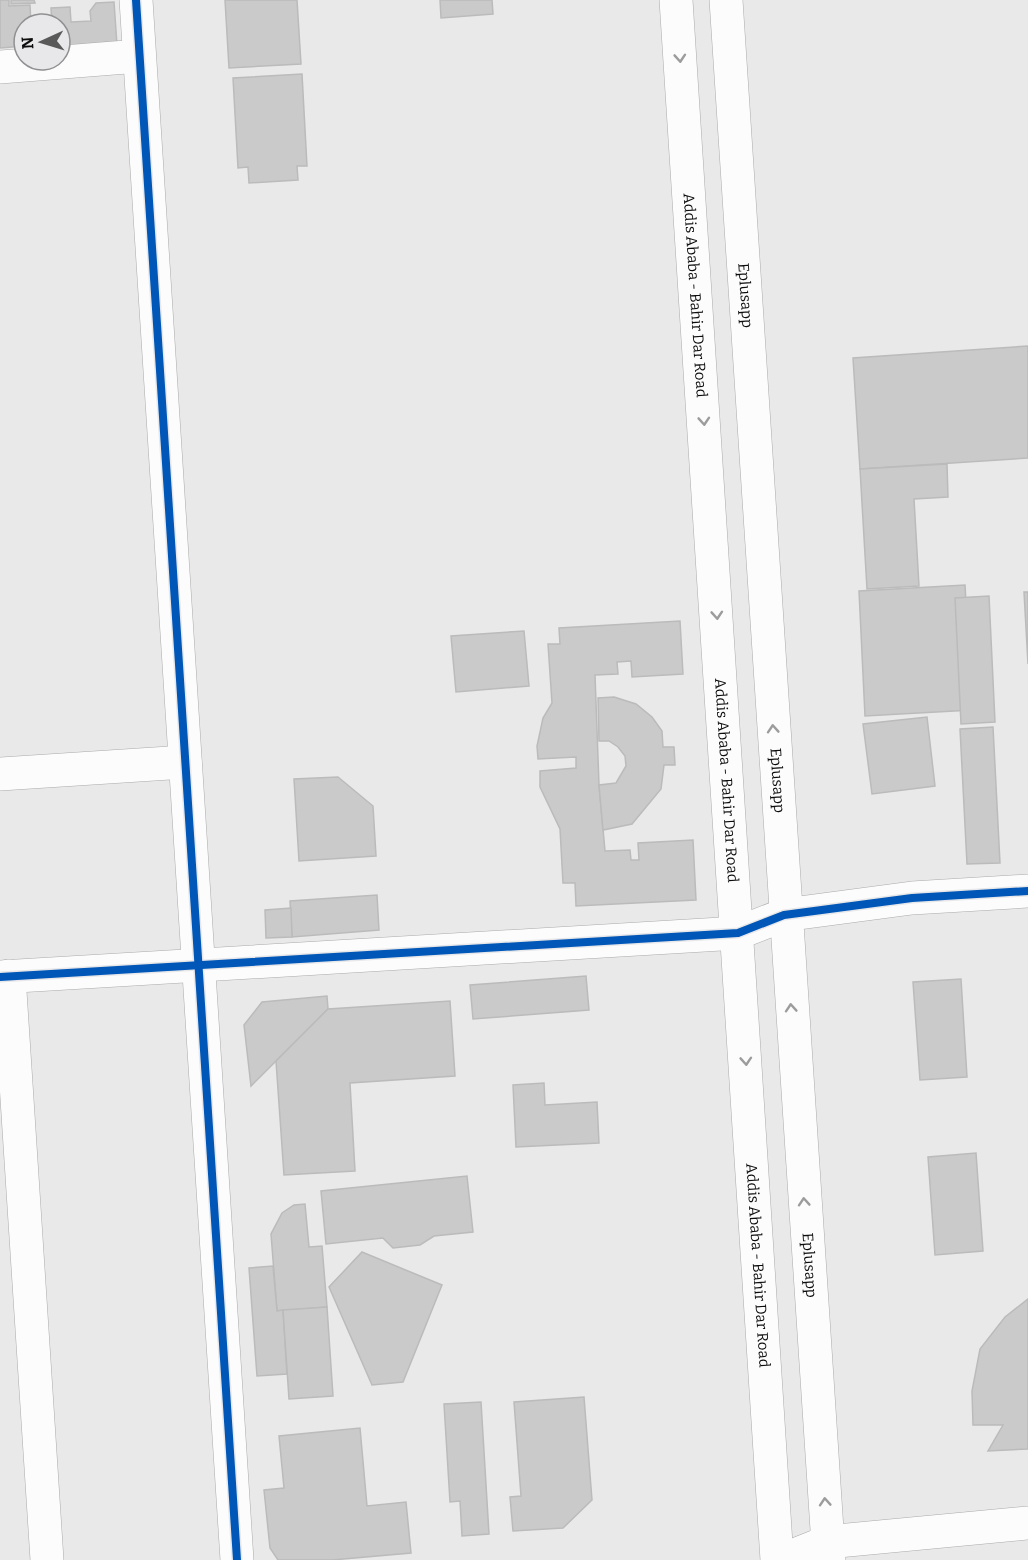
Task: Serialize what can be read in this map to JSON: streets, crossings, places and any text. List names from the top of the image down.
{
  "streets": {
    "main road": ["Addis Ababa - Bahir Dar Road", "Eplusapp"]
  },
  "one_way": ["Addis Ababa - Bahir Dar Road", "Eplusapp"],
  "north": "left"
}
